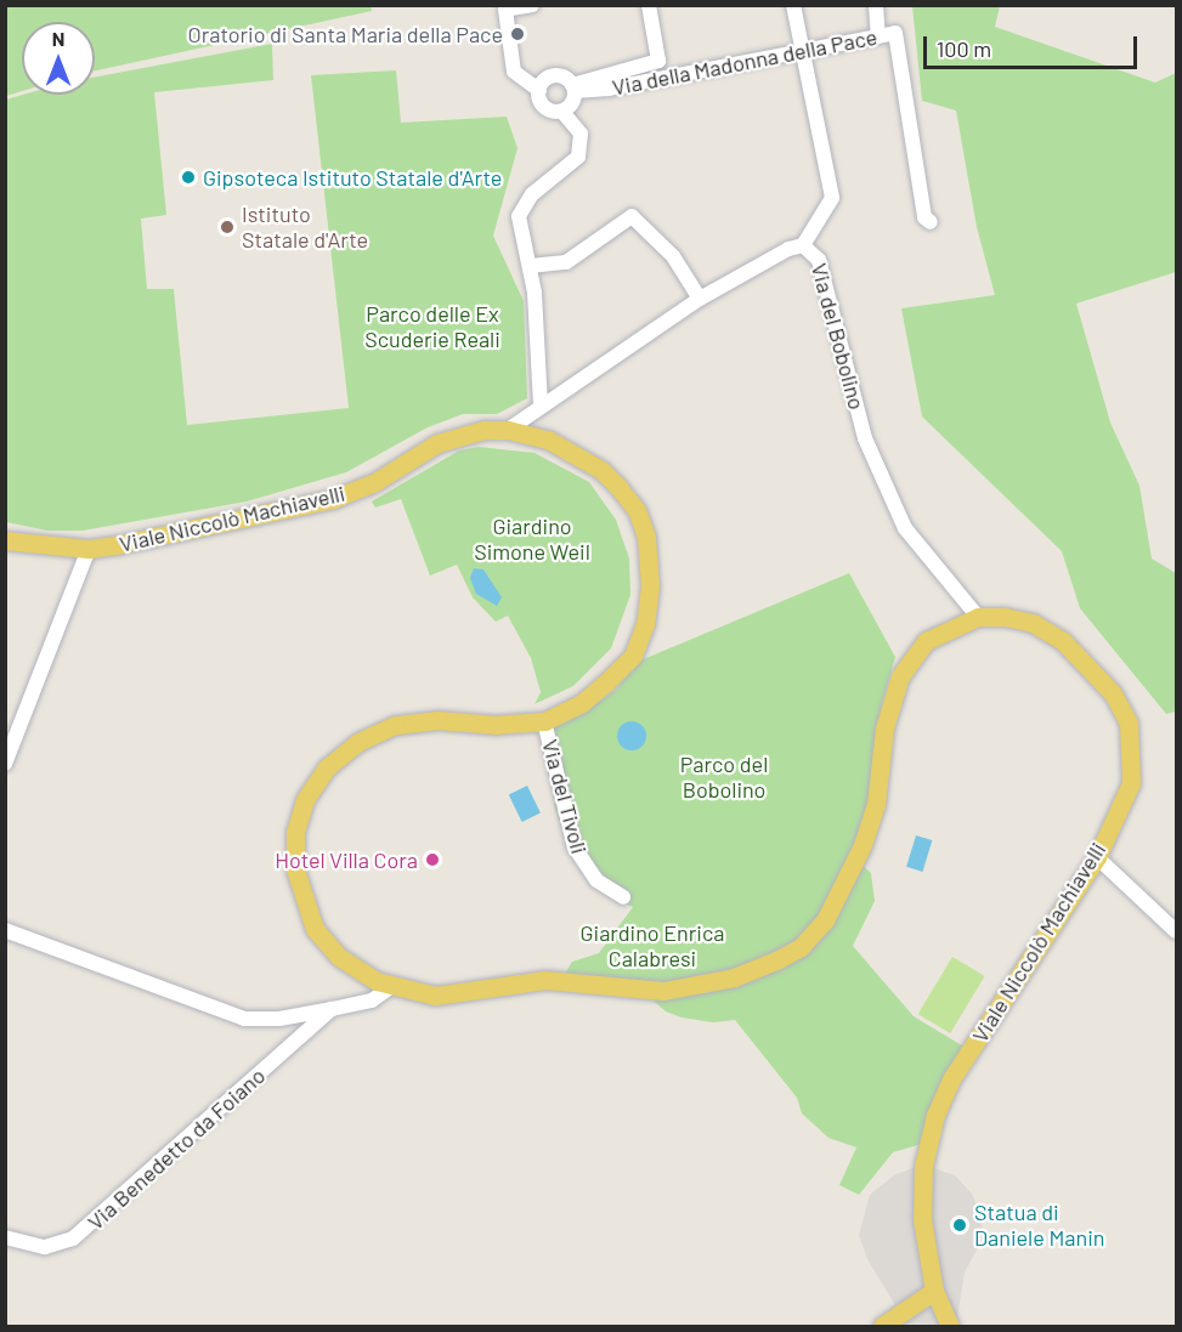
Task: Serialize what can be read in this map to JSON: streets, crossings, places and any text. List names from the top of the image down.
{
  "streets": {
    "main road": ["Viale Niccolò Machiavelli"],
    "street": [
      "Via della Madonna della Pace",
      "Via del Bobolino",
      "Via del Tivoli",
      "Via Benedetto da Foiano"
    ]
  },
  "crossings": [
    ["Via del Bobolino", "Viale Niccolò Machiavelli"],
    ["Viale Niccolò Machiavelli", "Via del Tivoli"]
  ],
  "parks": [
    "Parco delle Ex Scuderie Reali",
    "Giardino Simone Weil",
    "Parco del Bobolino",
    "Giardino Enrica Calabresi"
  ],
  "places": [
    "Oratorio di Santa Maria della Pace",
    "Gipsoteca Istituto Statale d'Arte",
    "Istituto Statale d'Arte",
    "Hotel Villa Cora",
    "Statua di Daniele Manin"
  ],
  "scale_bar": "100 m",
  "north": "top"
}
